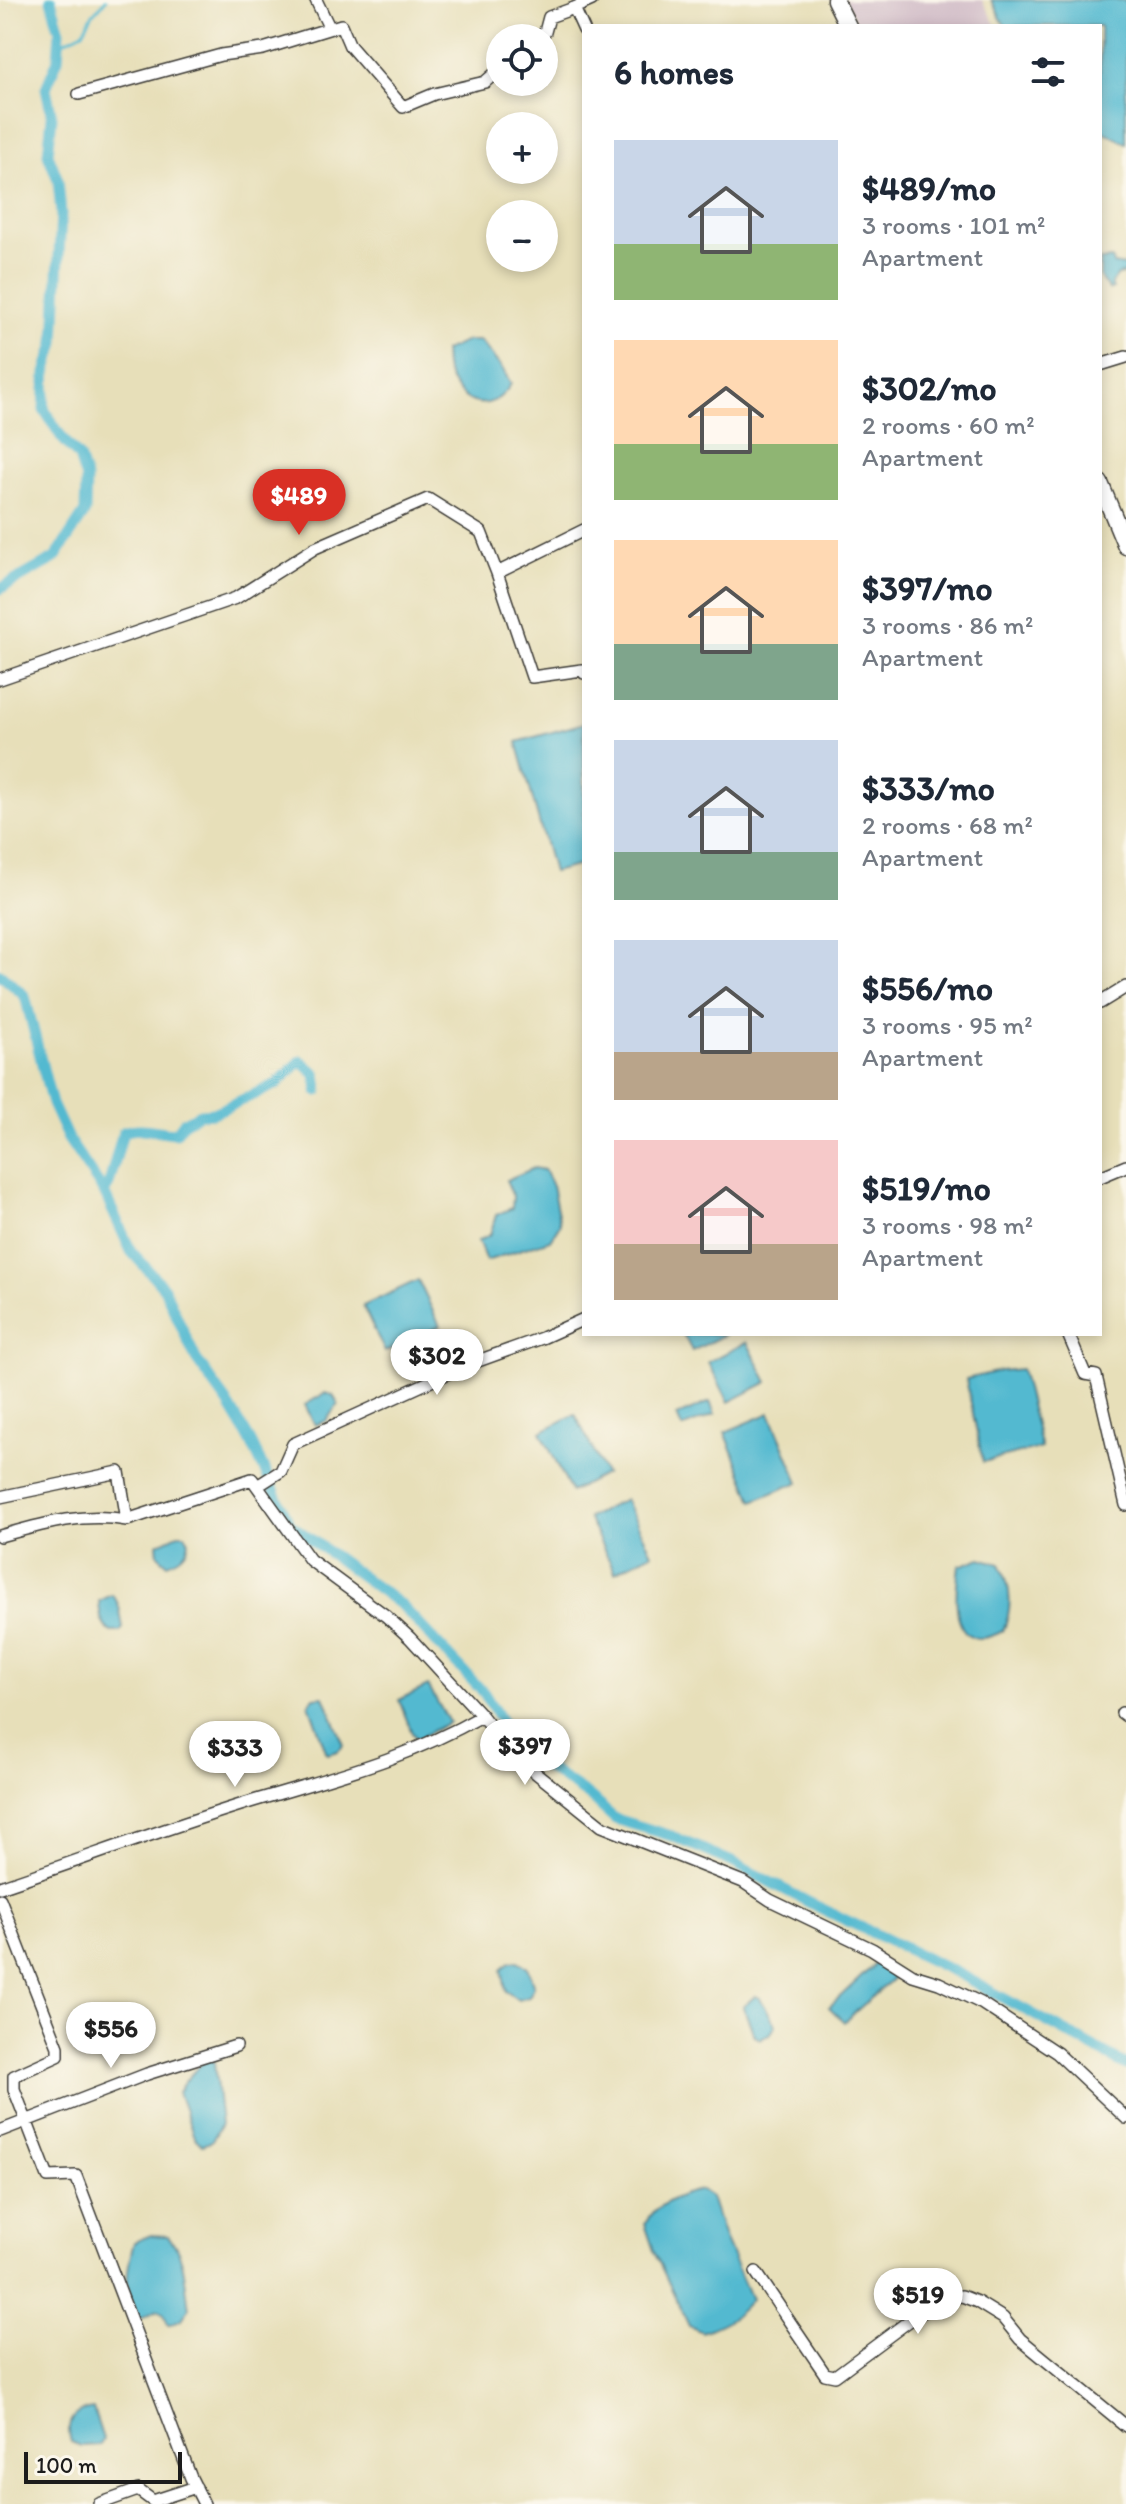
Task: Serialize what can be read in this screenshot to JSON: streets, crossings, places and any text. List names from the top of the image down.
{
  "scale_bar": "100 m",
  "page": {
    "map_buttons": ["+", "−"],
    "heading": "6 homes",
    "list": [
      {
        "name": "$489/mo",
        "note": "3 rooms · 101 m² · Apartment"
      },
      {
        "name": "$302/mo",
        "note": "2 rooms · 60 m² · Apartment"
      },
      {
        "name": "$397/mo",
        "note": "3 rooms · 86 m² · Apartment"
      },
      {
        "name": "$333/mo",
        "note": "2 rooms · 68 m² · Apartment"
      },
      {
        "name": "$556/mo",
        "note": "3 rooms · 95 m² · Apartment"
      },
      {
        "name": "$519/mo",
        "note": "3 rooms · 98 m² · Apartment"
      }
    ],
    "price": [
      "$489",
      "$302",
      "$397",
      "$333",
      "$556",
      "$519"
    ],
    "scale": "100 m"
  }
}
